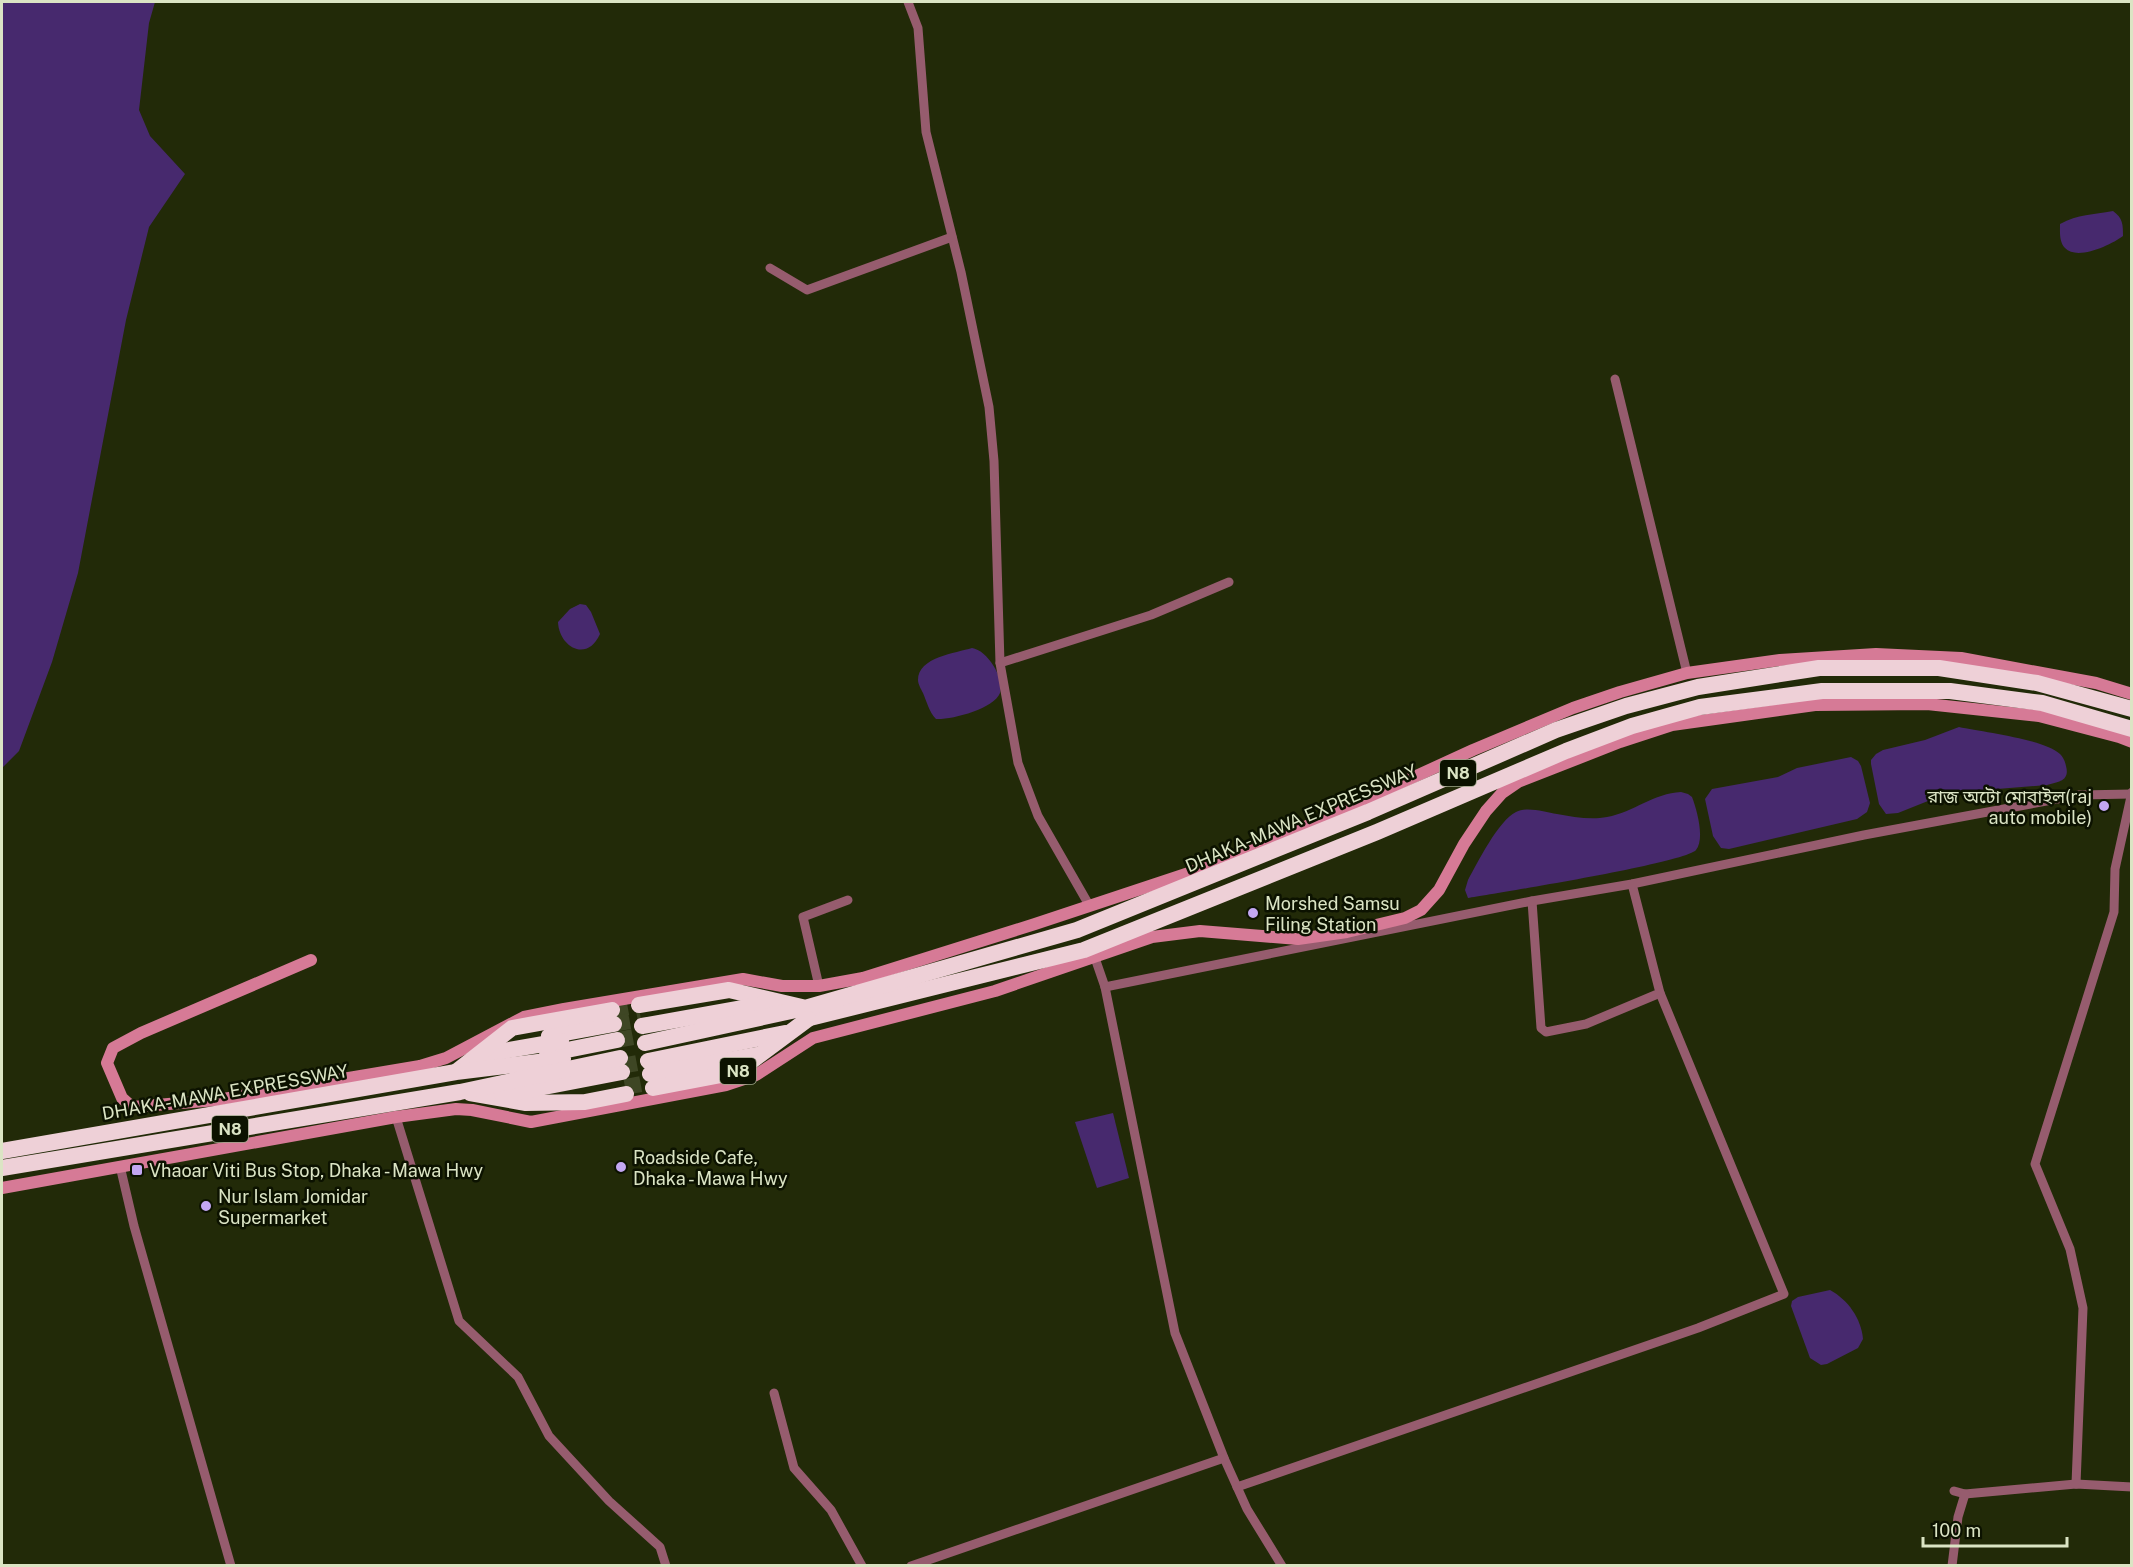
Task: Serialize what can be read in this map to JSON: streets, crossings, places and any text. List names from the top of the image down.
{
  "streets": {
    "highway": ["N8", "DHAKA-MAWA EXPRESSWAY"]
  },
  "places": {
    "other": [
      "রাজ অটো মোবাইল(raj auto mobile)",
      "Morshed Samsu Filing Station",
      "Roadside Cafe, Dhaka - Mawa Hwy",
      "Nur Islam Jomidar Supermarket"
    ],
    "transit": ["Vhaoar Viti Bus Stop, Dhaka - Mawa Hwy"]
  },
  "scale_bar": "100 m"
}
